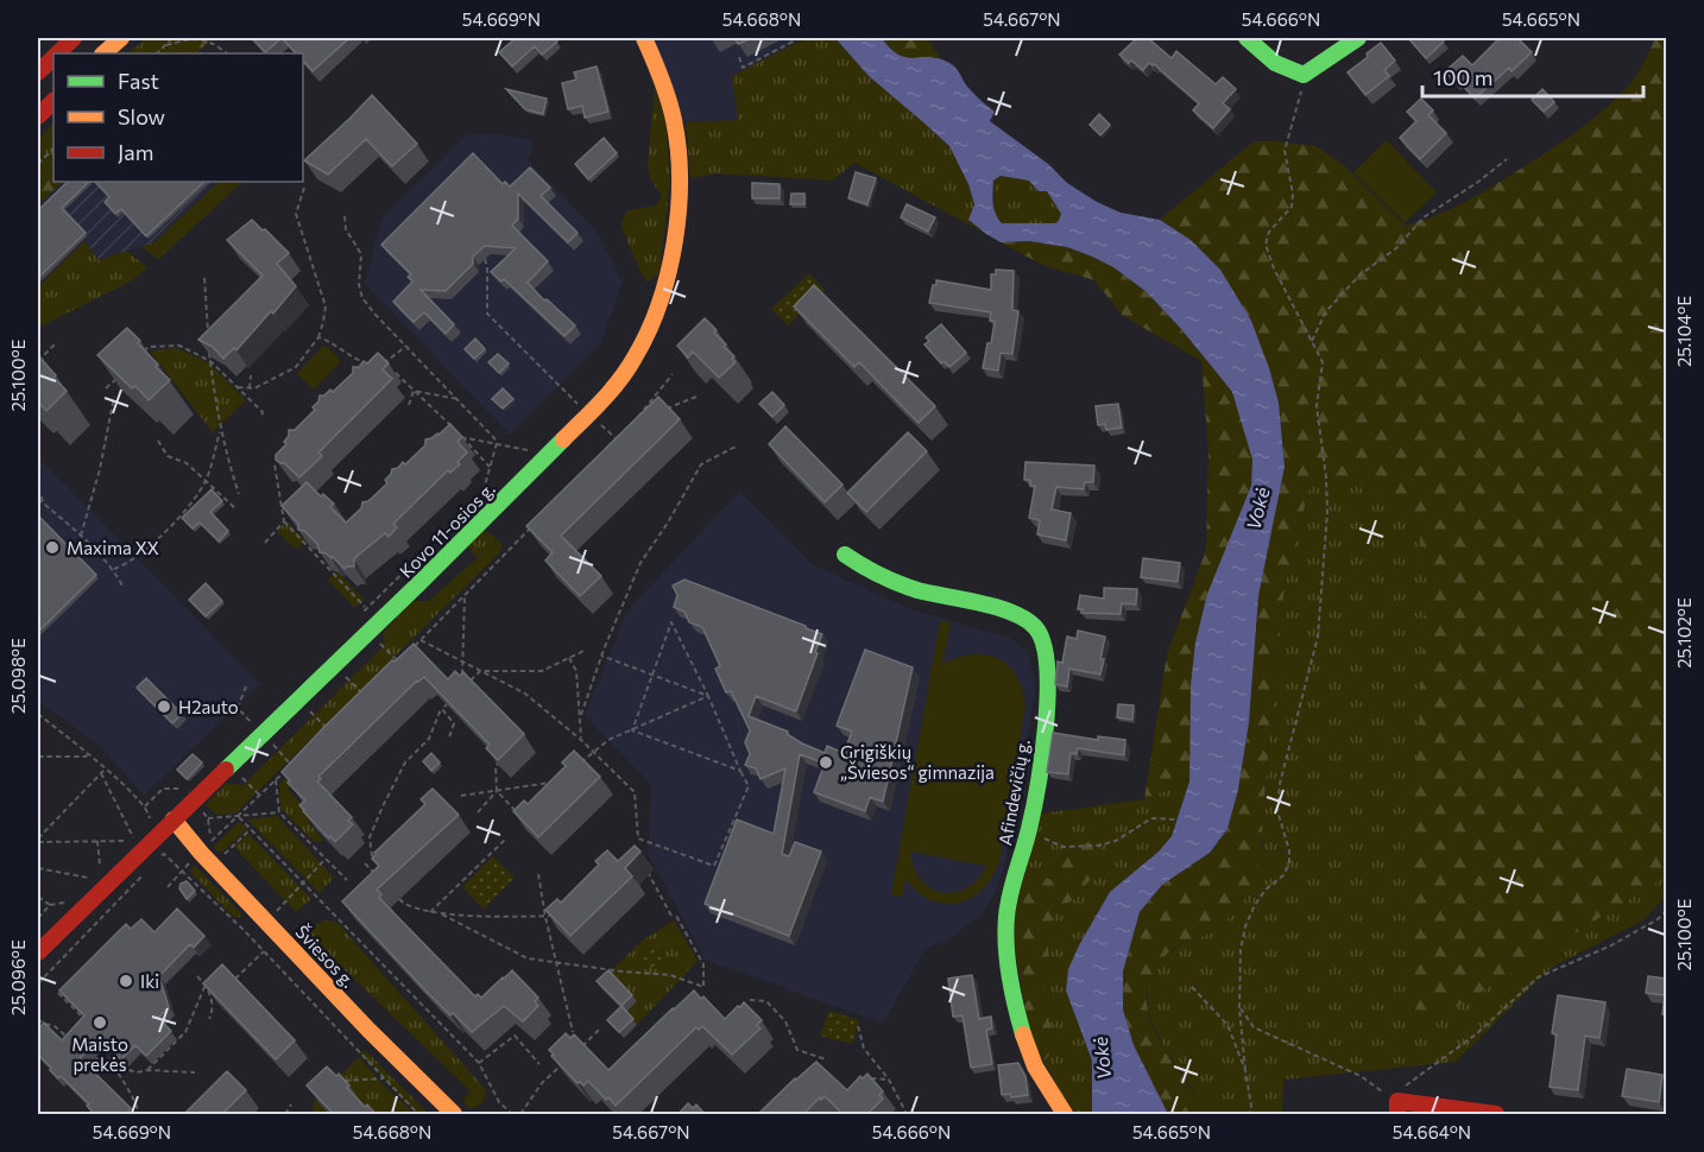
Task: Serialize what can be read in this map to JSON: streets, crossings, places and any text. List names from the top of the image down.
{
  "streets": {
    "main road": ["Kovo 11-osios g.", "Afindevičių g.", "Šviesos g."]
  },
  "crossings": [
    ["Kovo 11-osios g.", "Šviesos g."]
  ],
  "water": ["Vokė"],
  "places": [
    "Maxima XX",
    "H2auto",
    "Grigiškių „Šviesos“ gimnazija",
    "Iki",
    "Maisto prekės"
  ],
  "legend": ["Fast", "Slow", "Jam"],
  "scale_bar": "100 m",
  "coordinates": [
    "54.669°N",
    "54.668°N",
    "54.667°N",
    "54.666°N",
    "54.665°N",
    "25.104°E",
    "25.100°E",
    "25.102°E",
    "25.098°E",
    "25.096°E",
    "54.664°N"
  ]
}
